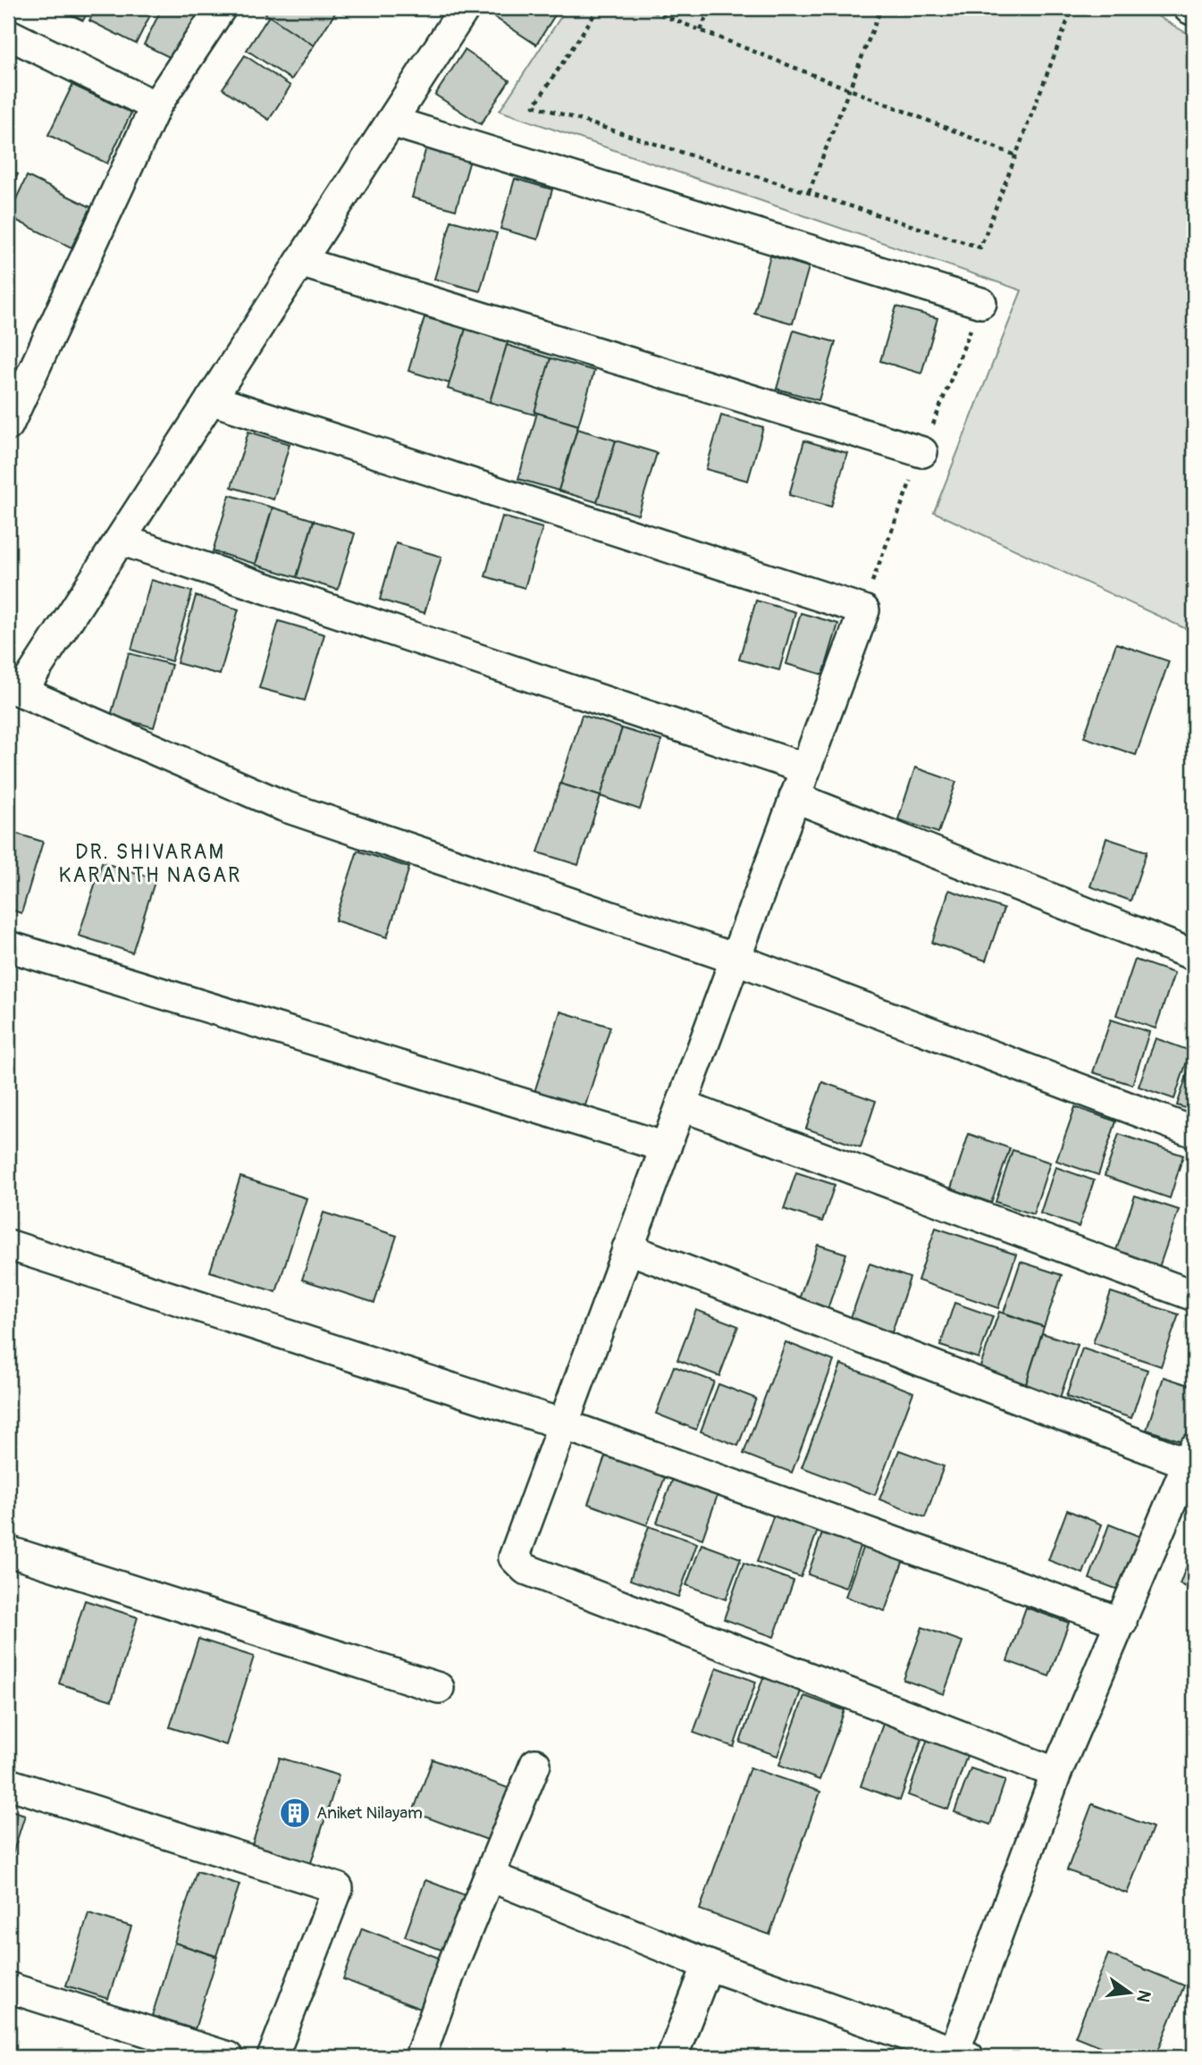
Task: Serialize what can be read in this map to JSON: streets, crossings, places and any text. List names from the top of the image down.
{
  "districts": ["DR. SHIVARAM KARANTH NAGAR"],
  "places": {
    "building": ["Aniket Nilayam"]
  },
  "north": "right"
}
